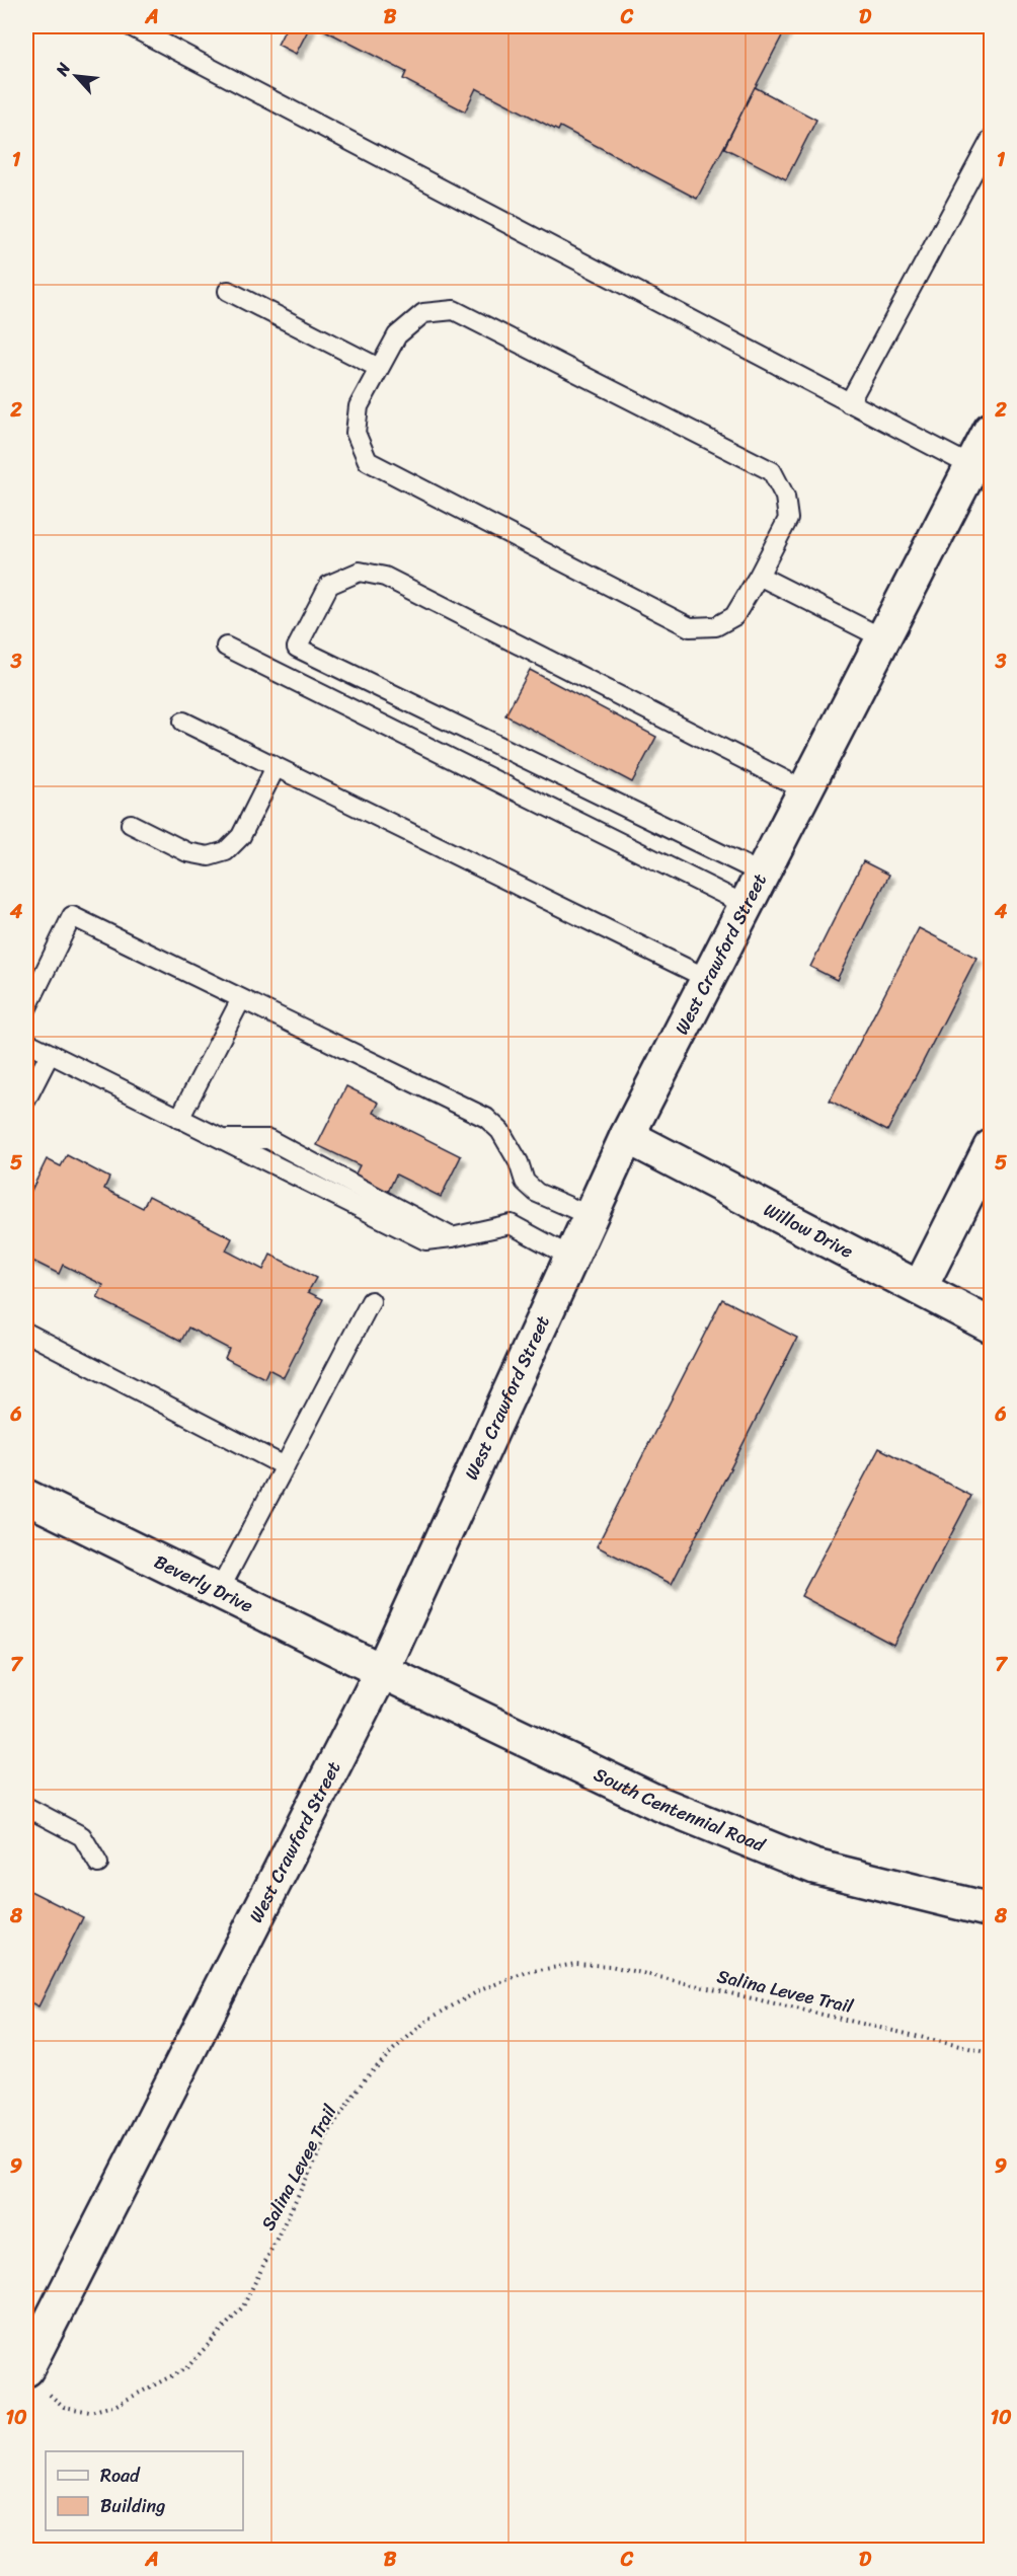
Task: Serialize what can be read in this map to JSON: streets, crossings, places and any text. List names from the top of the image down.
{
  "streets": {
    "main road": [
      "West Crawford Street",
      "Willow Drive",
      "Beverly Drive",
      "South Centennial Road"
    ],
    "path": ["Salina Levee Trail"]
  },
  "crossings": [
    ["West Crawford Street", "Willow Drive"],
    ["West Crawford Street", "Beverly Drive"],
    ["West Crawford Street", "South Centennial Road"],
    ["West Crawford Street", "Salina Levee Trail"],
    ["Beverly Drive", "South Centennial Road"]
  ],
  "legend": ["Road", "Building"],
  "north": "top left",
  "grid": {
    "columns": [
      "A",
      "B",
      "C",
      "D"
    ],
    "rows": [
      "1",
      "2",
      "3",
      "4",
      "5",
      "6",
      "7",
      "8",
      "9",
      "10"
    ]
  }
}
